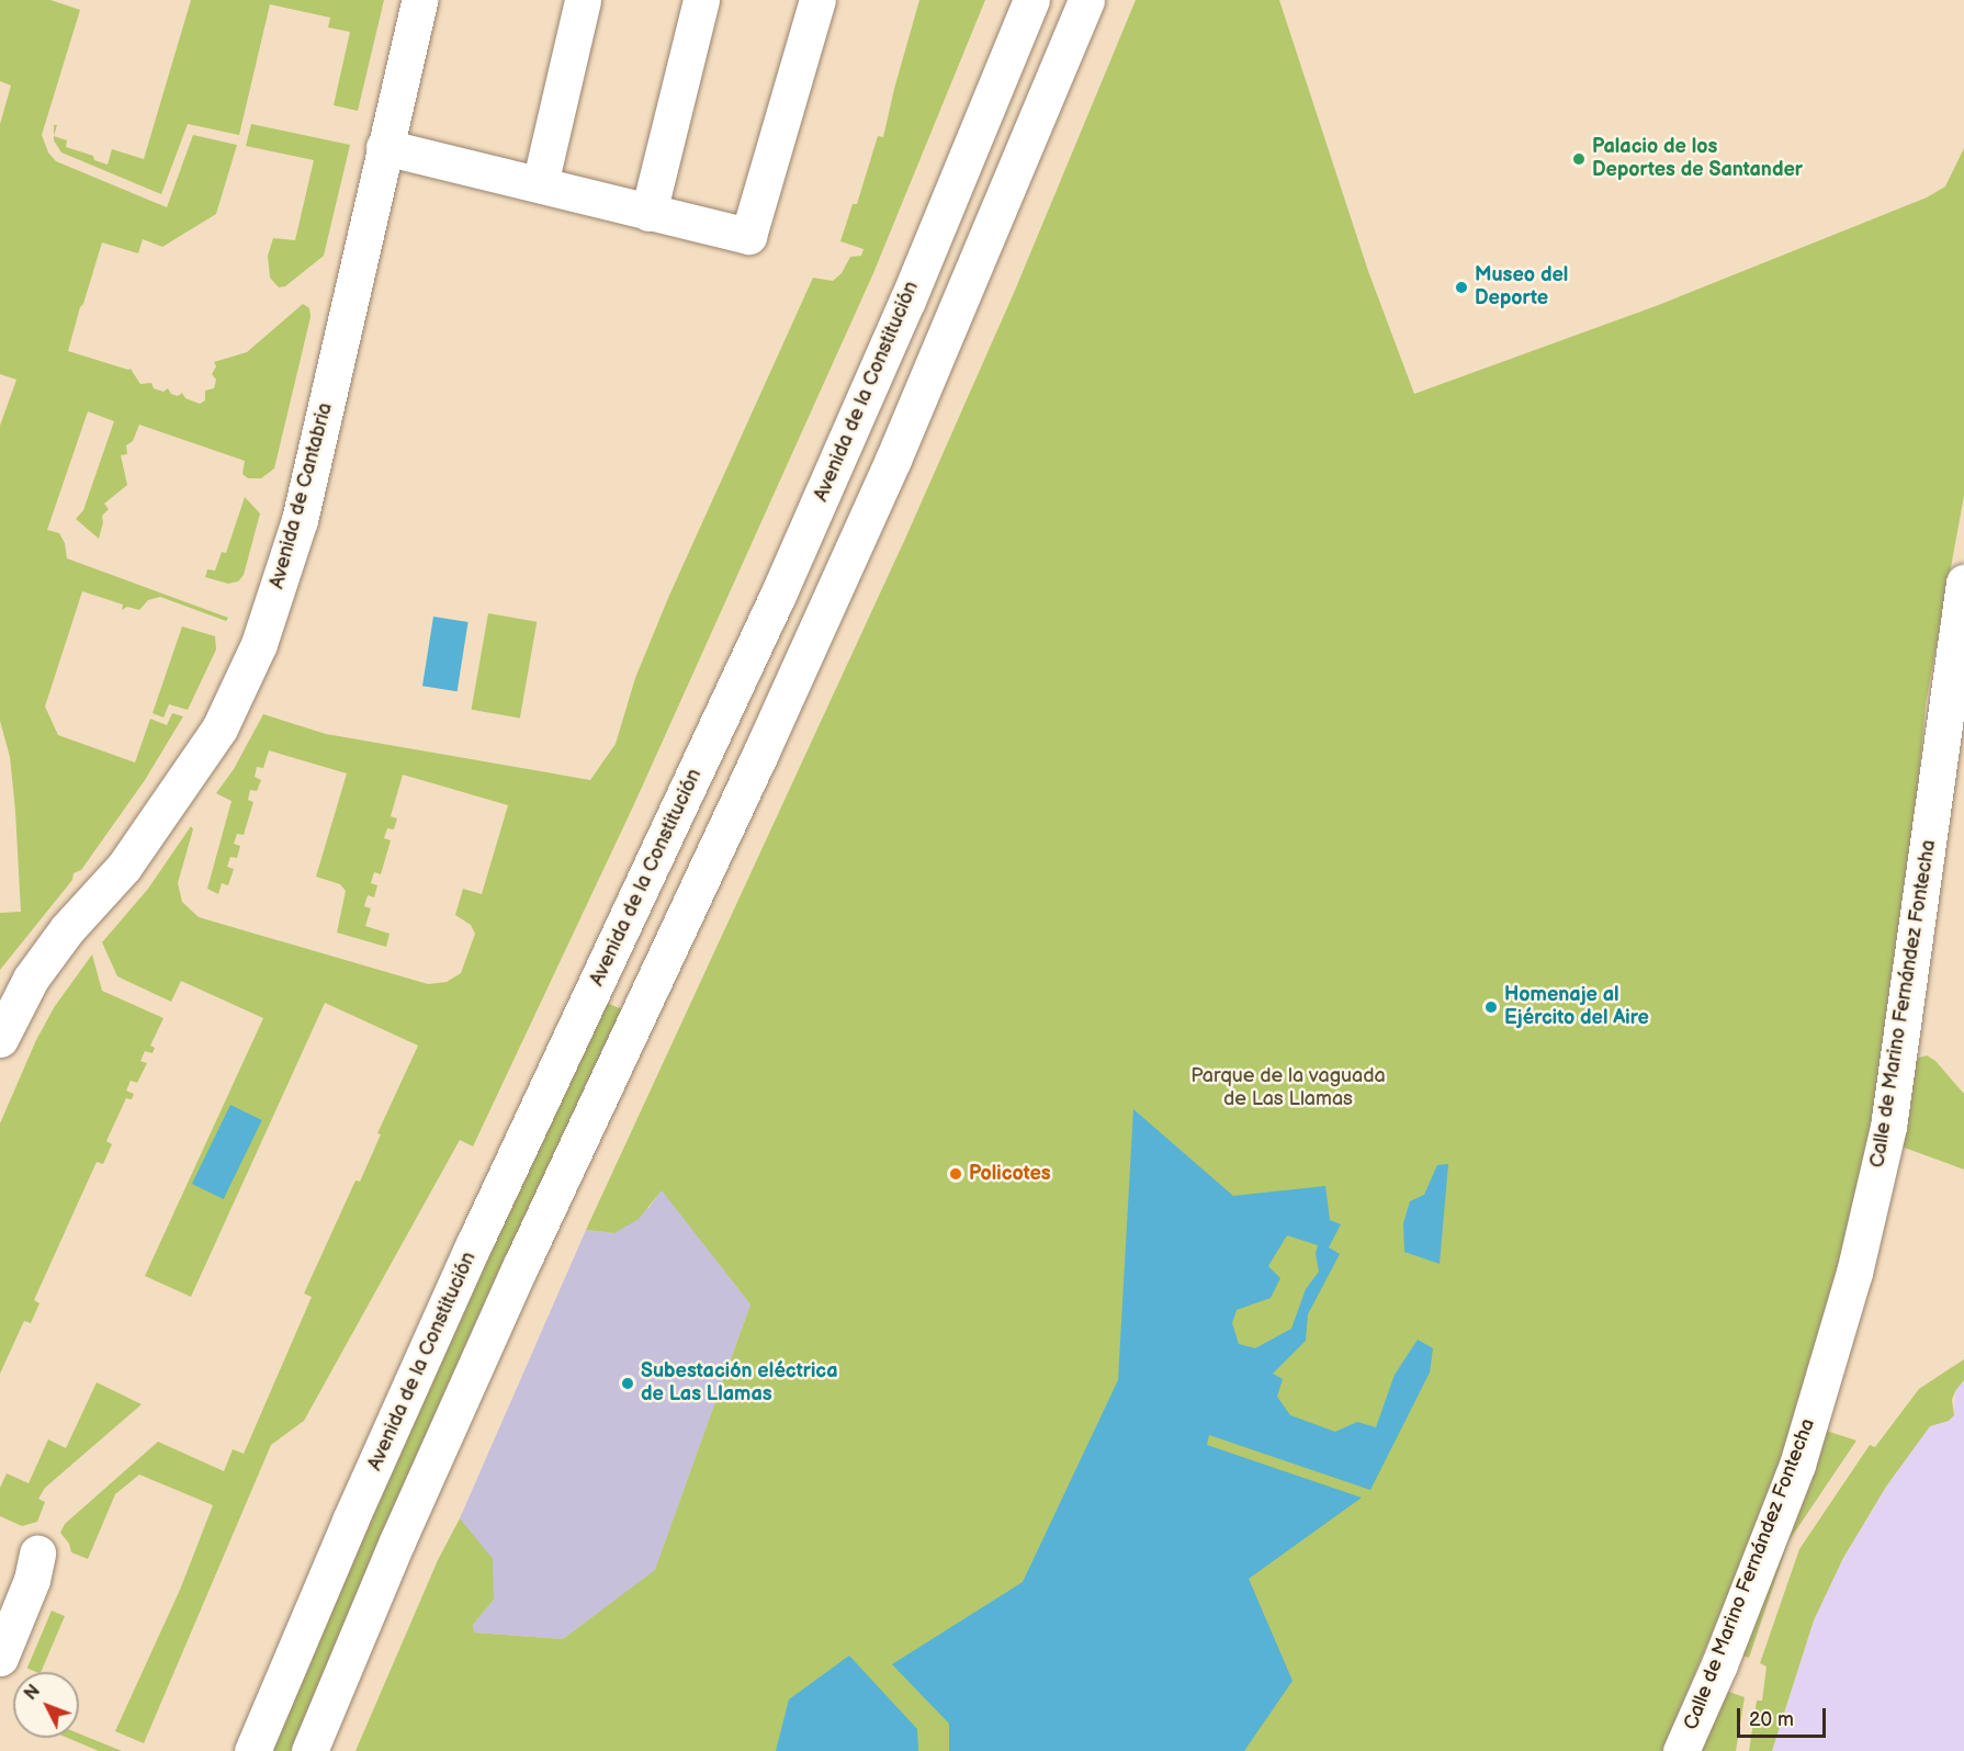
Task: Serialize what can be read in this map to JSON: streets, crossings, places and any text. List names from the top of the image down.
{
  "streets": {
    "main road": ["Avenida de la Constitución", "Avenida de Cantabria", "Calle de Marino Fernández Fontecha"]
  },
  "parks": ["Parque de la vaguada de Las Llamas"],
  "places": [
    "Palacio de los Deportes de Santander",
    "Museo del Deporte",
    "Homenaje al Ejército del Aire",
    "Policotes",
    "Subestación eléctrica de Las Llamas"
  ],
  "scale_bar": "20 m",
  "north": "top left"
}
